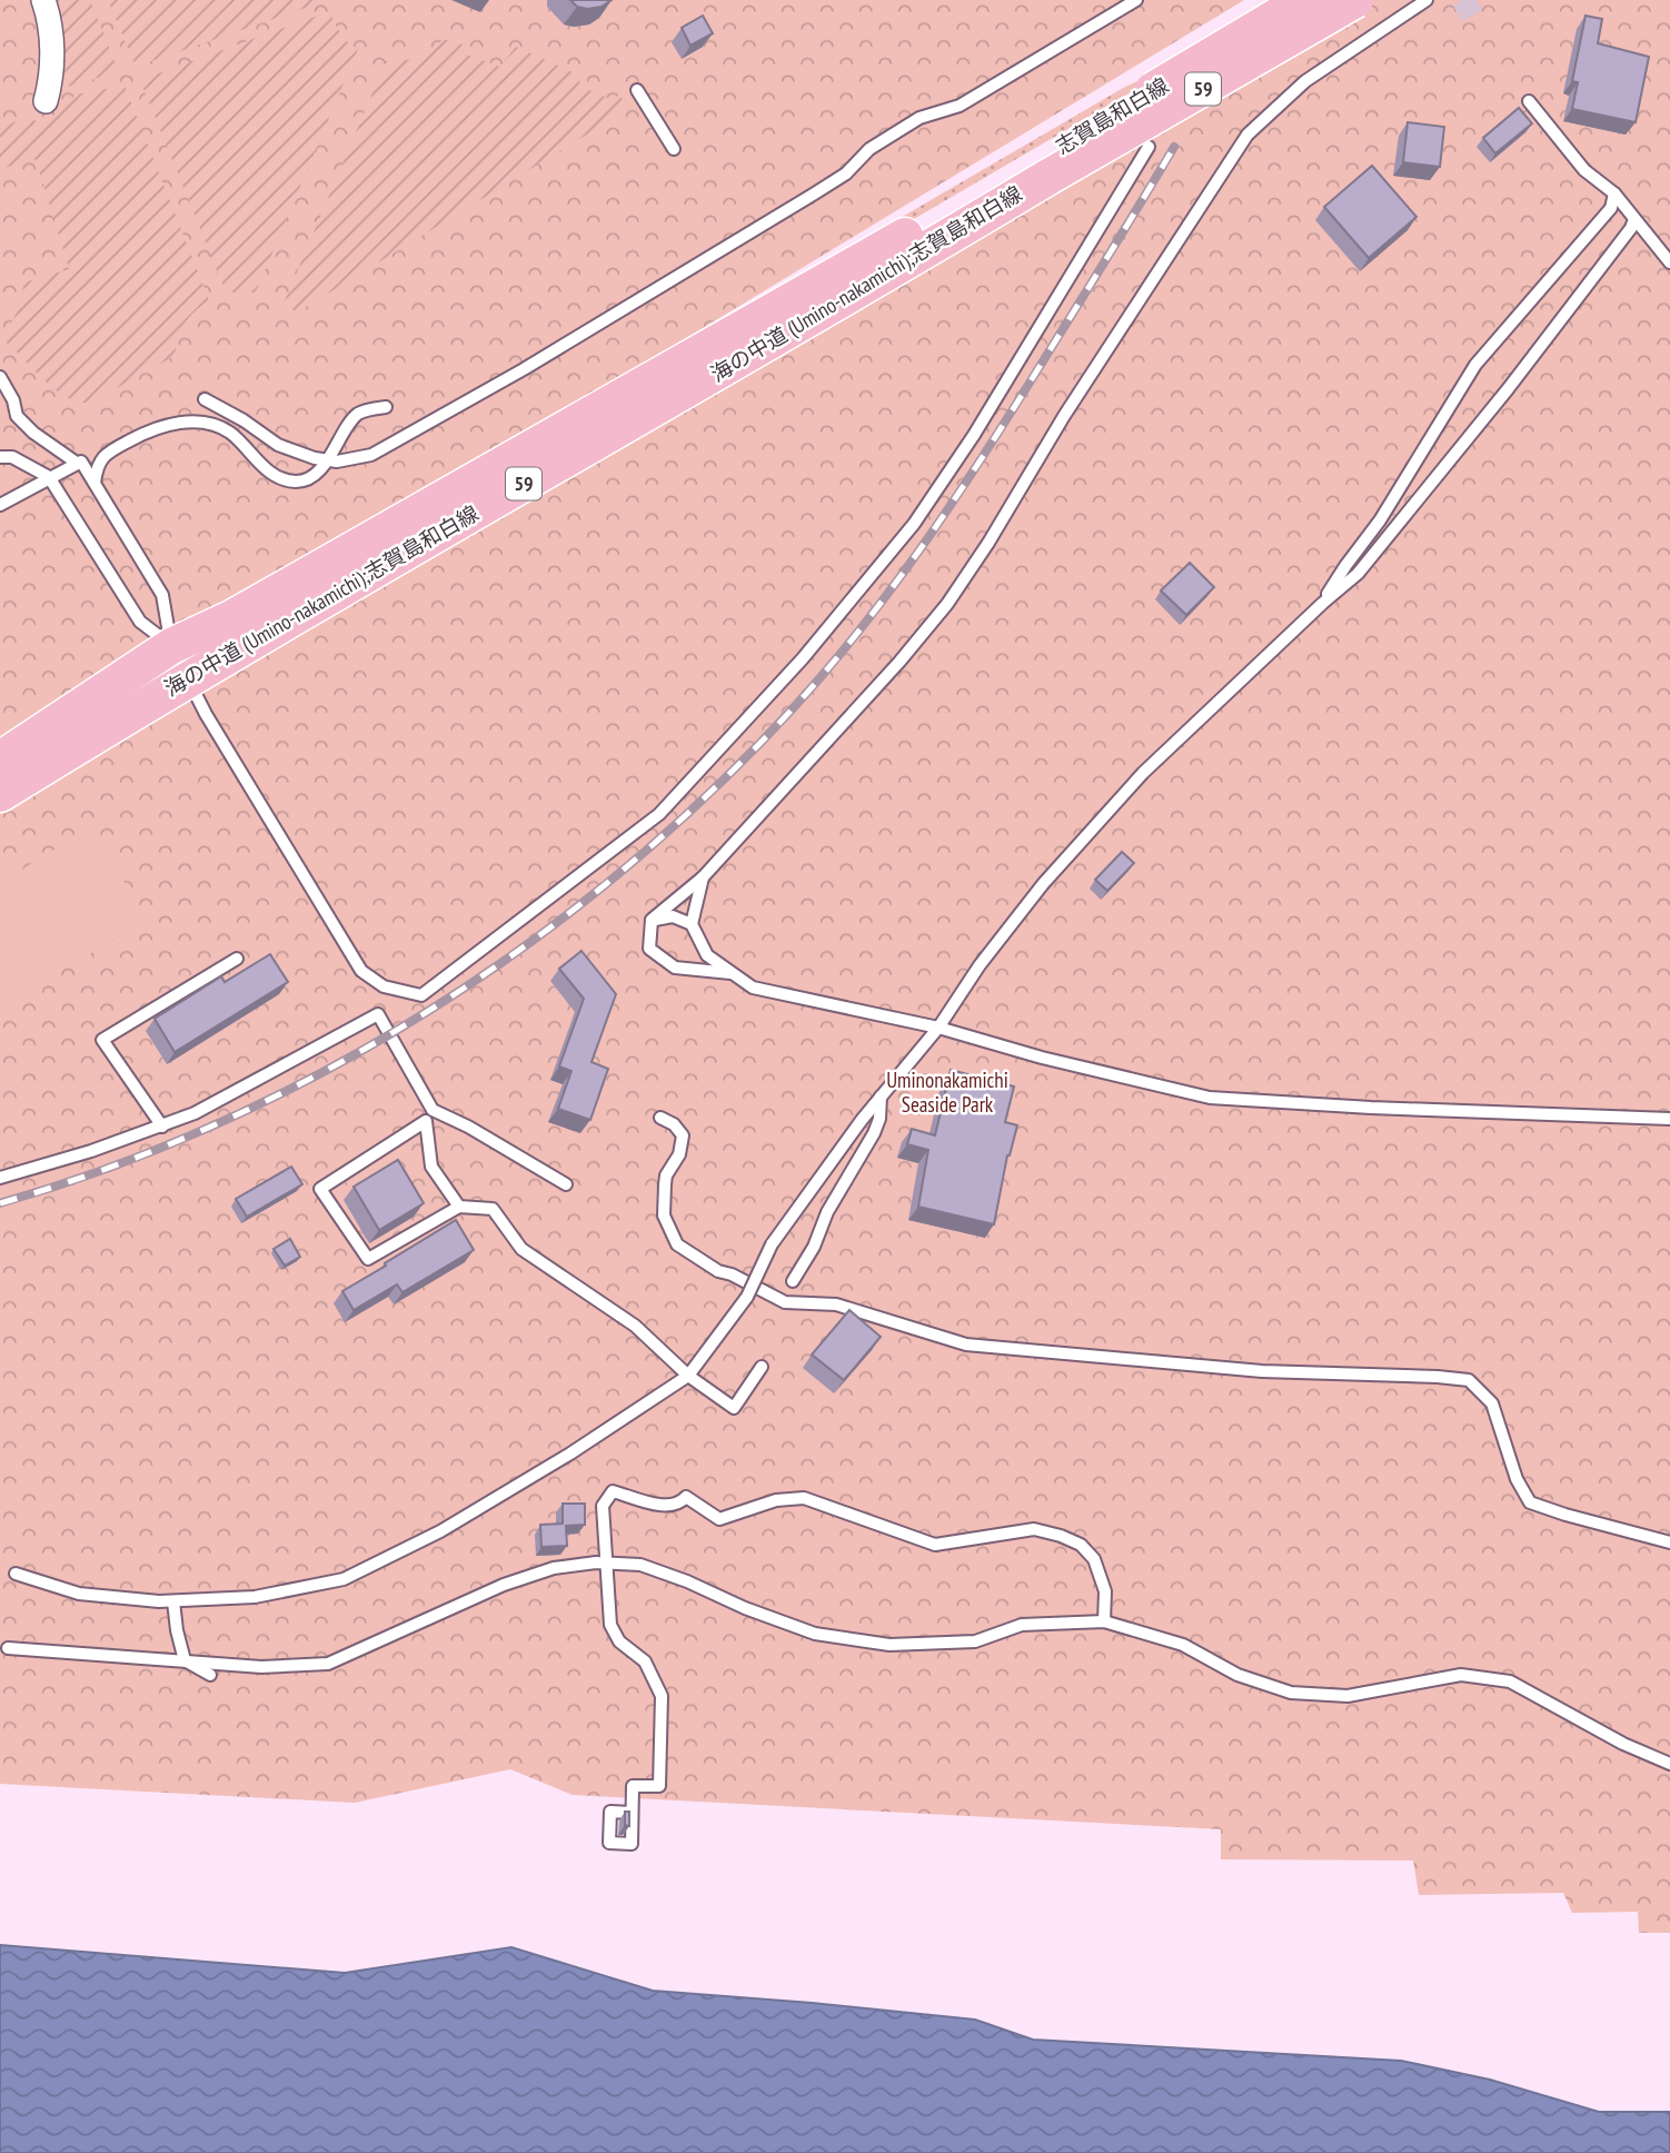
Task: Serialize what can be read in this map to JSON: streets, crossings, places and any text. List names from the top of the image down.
{
  "streets": {
    "main road": ["59", "志賀島和白線", "海の中道 (Umino-nakamichi);志賀島和白線"]
  },
  "crossings": [
    ["志賀島和白線", "海の中道 (Umino-nakamichi);志賀島和白線"]
  ],
  "parks": ["Uminonakamichi Seaside Park"]
}
